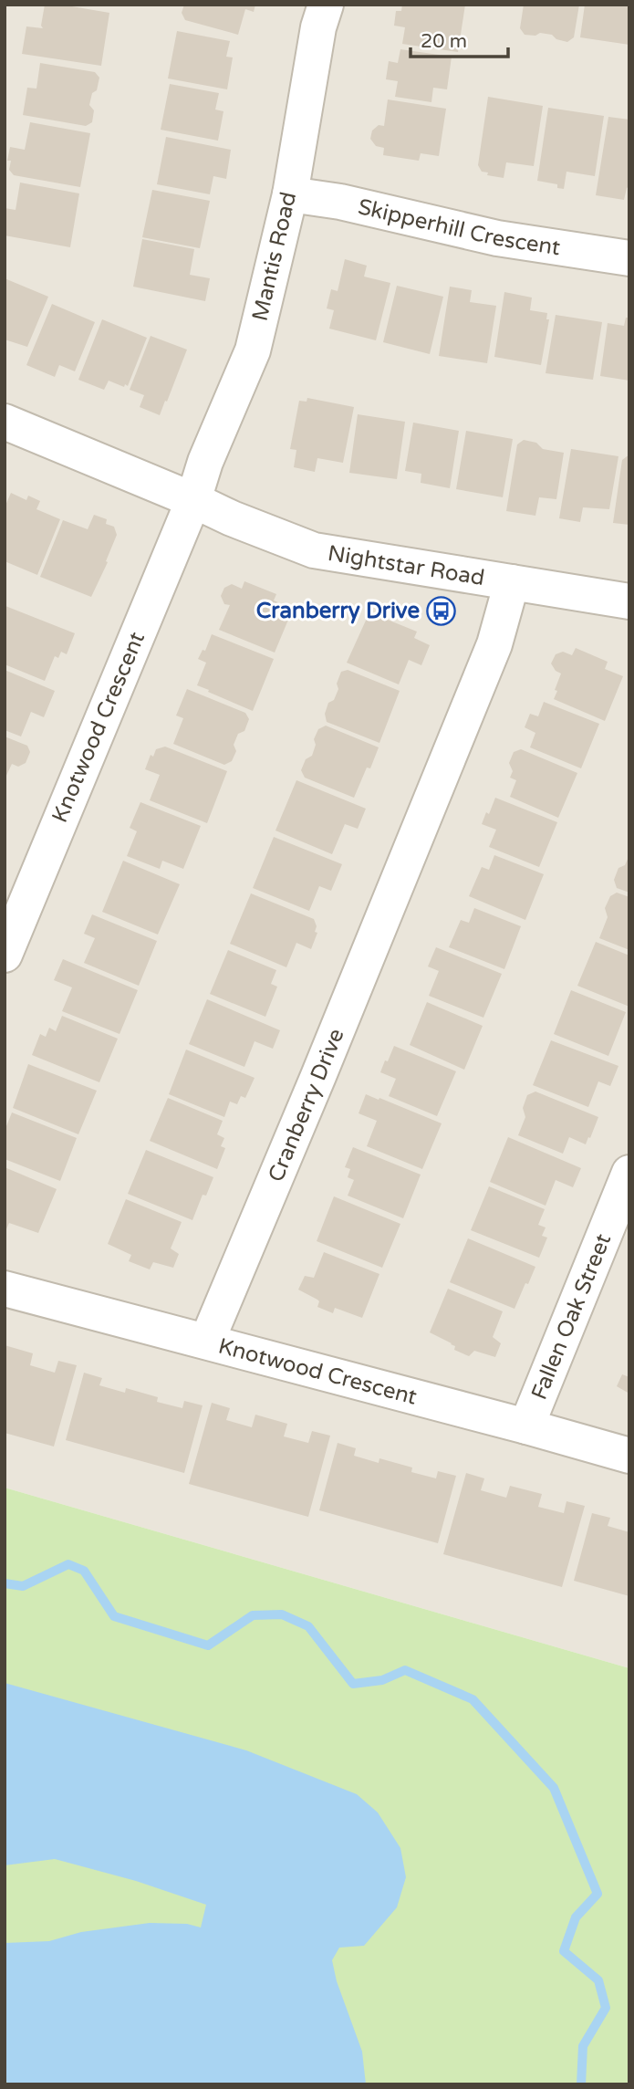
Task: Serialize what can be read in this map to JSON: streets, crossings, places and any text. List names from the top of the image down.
{
  "streets": {
    "street": [
      "Skipperhill Crescent",
      "Mantis Road",
      "Nightstar Road",
      "Knotwood Crescent",
      "Cranberry Drive",
      "Fallen Oak Street"
    ]
  },
  "crossings": [
    ["Skipperhill Crescent", "Mantis Road"],
    ["Mantis Road", "Nightstar Road"],
    ["Mantis Road", "Knotwood Crescent"],
    ["Nightstar Road", "Knotwood Crescent"],
    ["Nightstar Road", "Cranberry Drive"],
    ["Knotwood Crescent", "Cranberry Drive"],
    ["Knotwood Crescent", "Fallen Oak Street"]
  ],
  "places": {
    "bus stop": ["Cranberry Drive"]
  },
  "scale_bar": "20 m"
}
